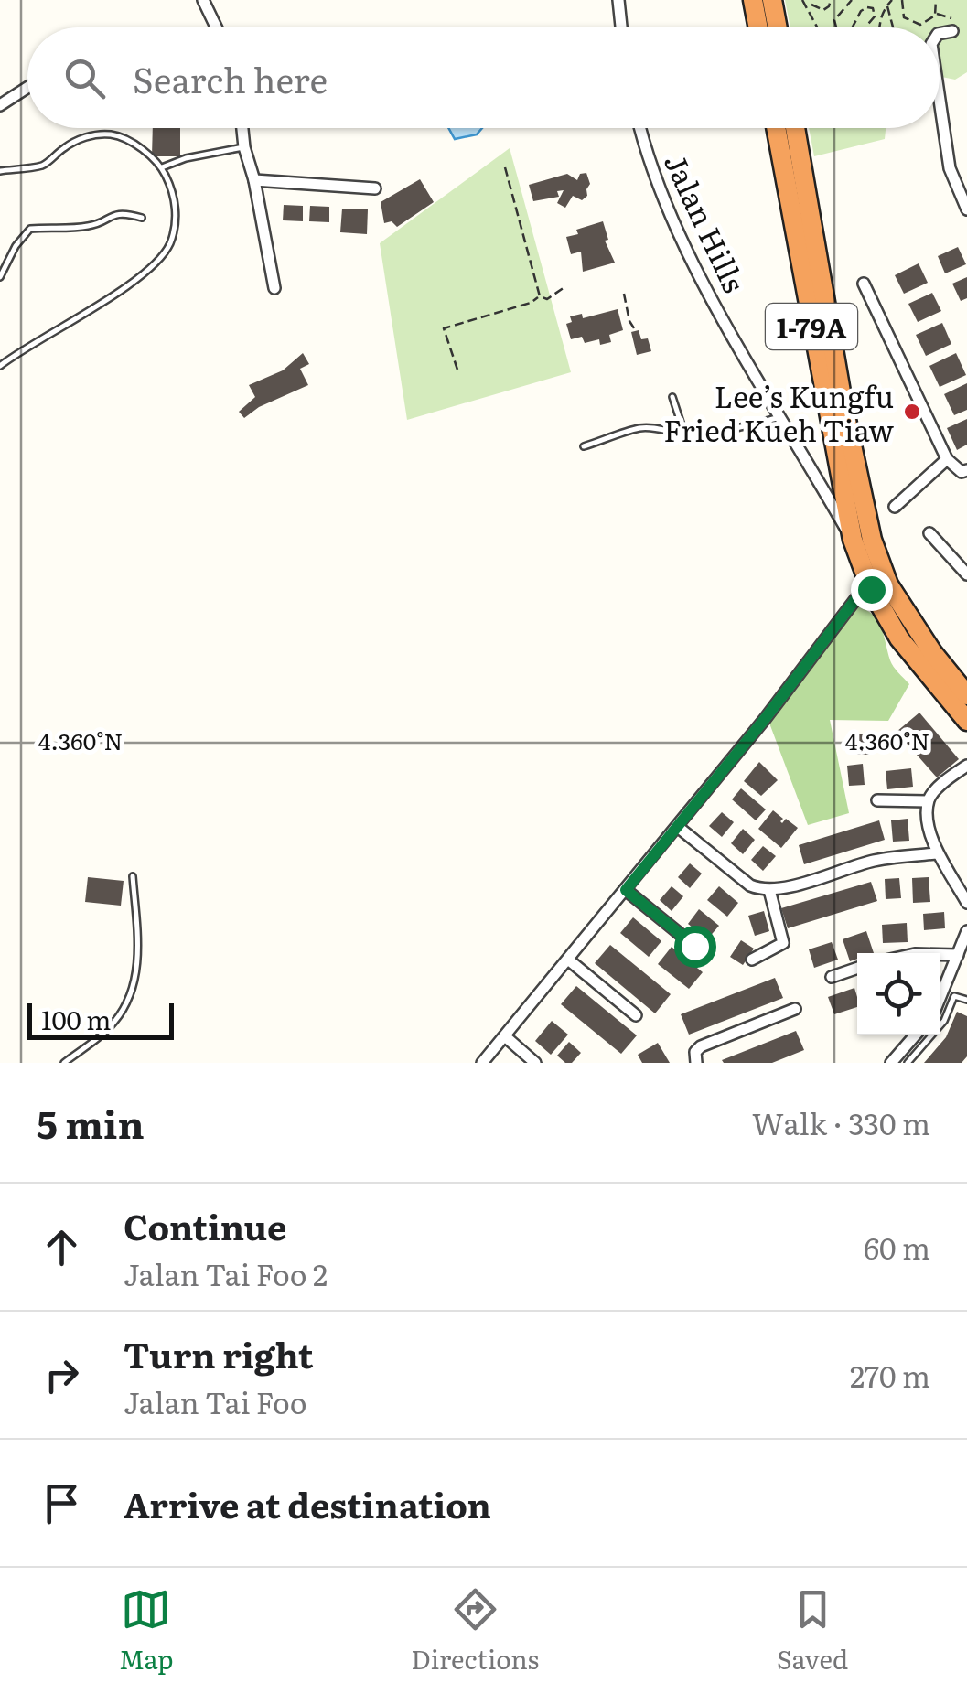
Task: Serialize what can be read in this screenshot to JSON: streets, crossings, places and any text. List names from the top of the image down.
{
  "streets": {
    "highway": ["1-79A"],
    "street": ["Jalan Hills"]
  },
  "crossings": [
    ["Jalan Hills", "1-79A"]
  ],
  "places": ["Lee’s Kungfu Fried Kueh Tiaw"],
  "scale_bar": "100 m",
  "page": {
    "search": "Search here",
    "scale": "100 m",
    "heading": ["5 min", "Walk · 330 m"],
    "list": [
      ["Continue", "Jalan Tai Foo 2", "60 m"],
      ["Turn right", "Jalan Tai Foo", "270 m"],
      "Arrive at destination"
    ],
    "nav": ["Map", "Directions", "Saved"]
  },
  "coordinates": ["4.360°N"]
}
